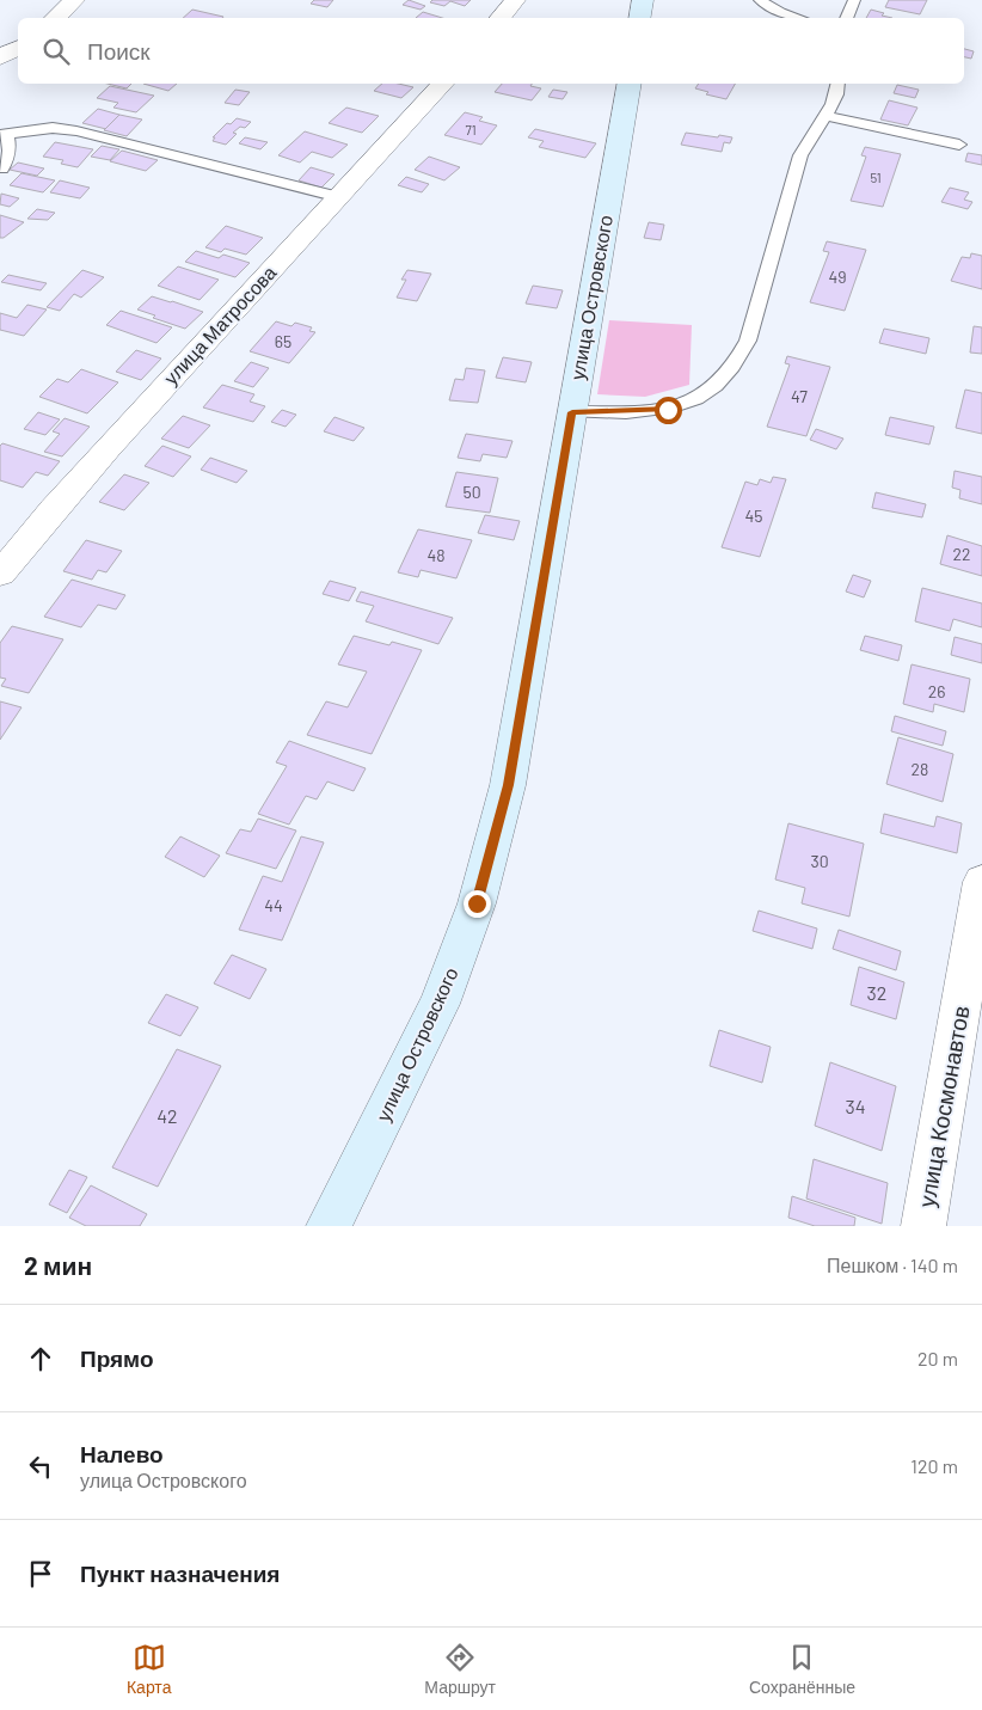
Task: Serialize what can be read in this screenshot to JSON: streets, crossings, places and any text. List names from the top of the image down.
{
  "streets": {
    "street": ["улица Островского", "улица Матросова", "улица Космонавтов"]
  },
  "house_numbers": [
    "71",
    "51",
    "49",
    "65",
    "47",
    "50",
    "45",
    "22",
    "48",
    "26",
    "28",
    "30",
    "44",
    "32",
    "34",
    "42"
  ],
  "page": {
    "search": "Поиск",
    "heading": ["2 мин", "Пешком · 140 m"],
    "list": [
      ["Прямо", "20 m"],
      ["Налево", "улица Островского", "120 m"],
      "Пункт назначения"
    ],
    "nav": ["Карта", "Маршрут", "Сохранённые"]
  }
}
